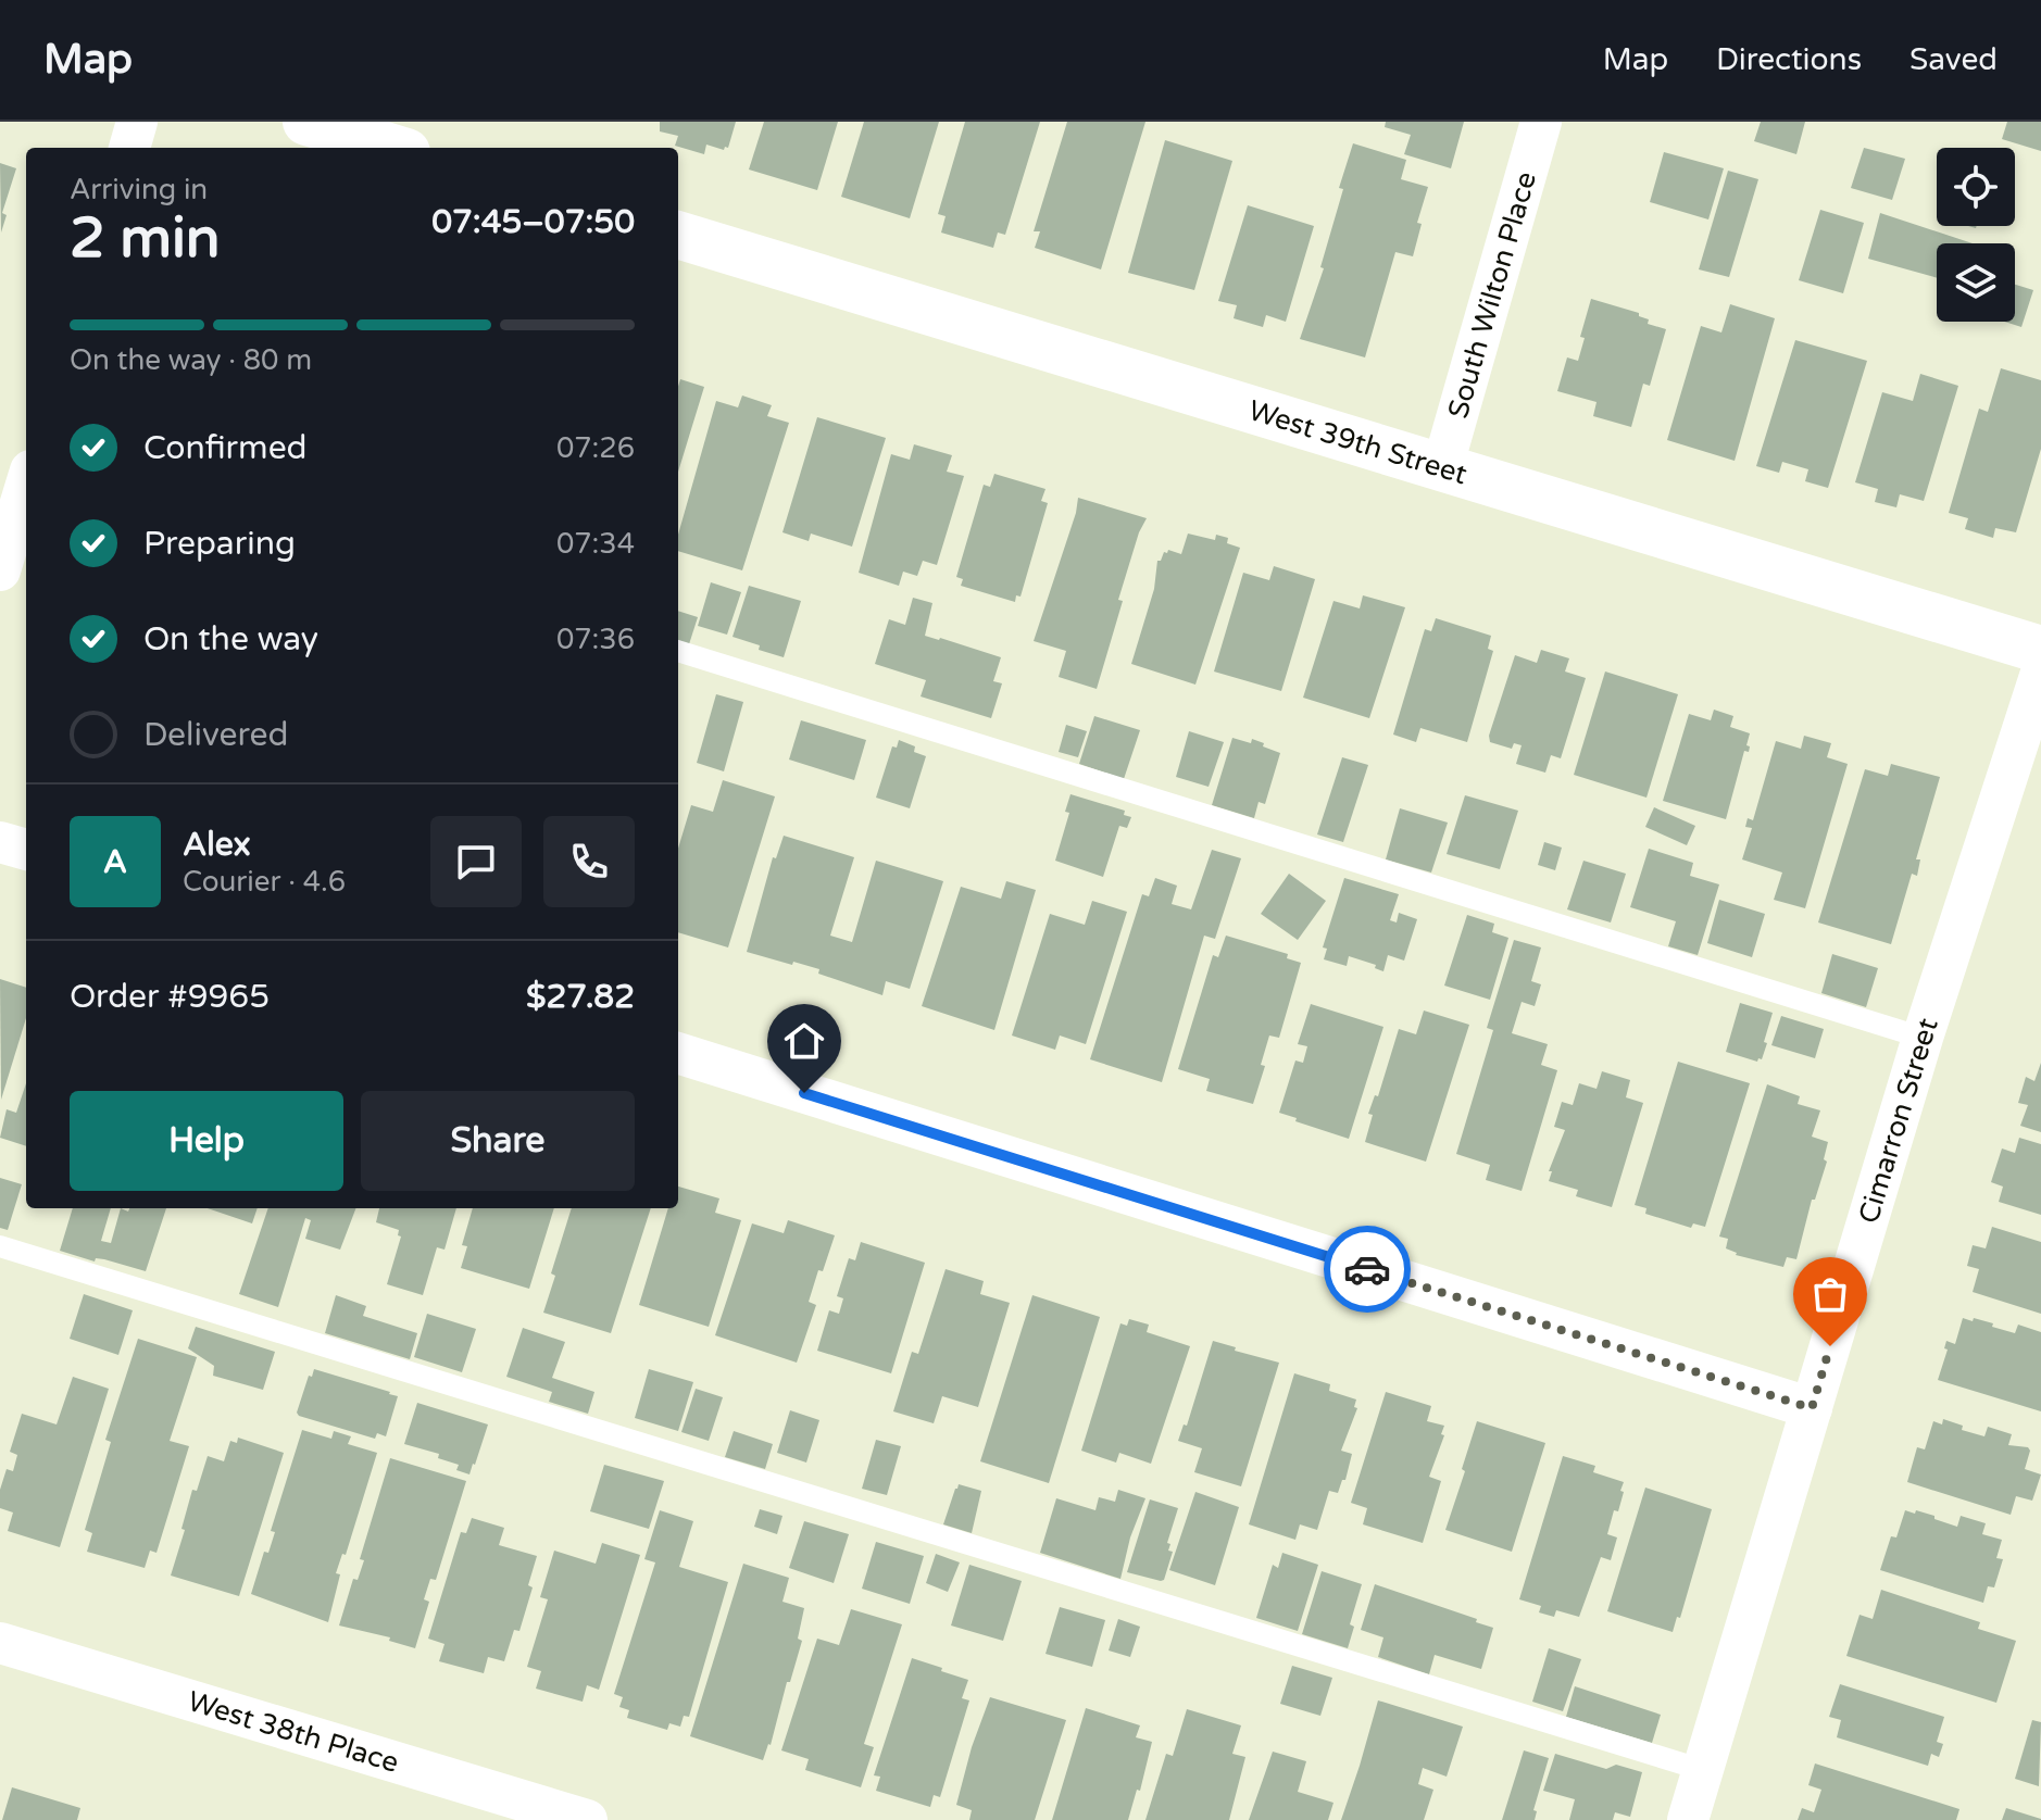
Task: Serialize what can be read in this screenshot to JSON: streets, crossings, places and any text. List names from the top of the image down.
{
  "streets": {
    "street": [
      "South Wilton Place",
      "West 39th Street",
      "Cimarron Street",
      "West 38th Place"
    ]
  },
  "crossings": [
    ["South Wilton Place", "West 39th Street"]
  ],
  "page": {
    "header": "Map",
    "nav": ["Map", "Directions", "Saved"],
    "heading": ["2 min", "Arriving in", "07:45–07:50"],
    "panel": [
      "Alex",
      "Courier · 4.6",
      "Order #9965",
      "$27.82"
    ],
    "bar": "On the way · 80 m",
    "list": [
      ["Confirmed", "07:26"],
      ["Preparing", "07:34"],
      ["On the way", "07:36"],
      "Delivered"
    ],
    "round": "A",
    "buttons": ["Help", "Share"]
  }
}
